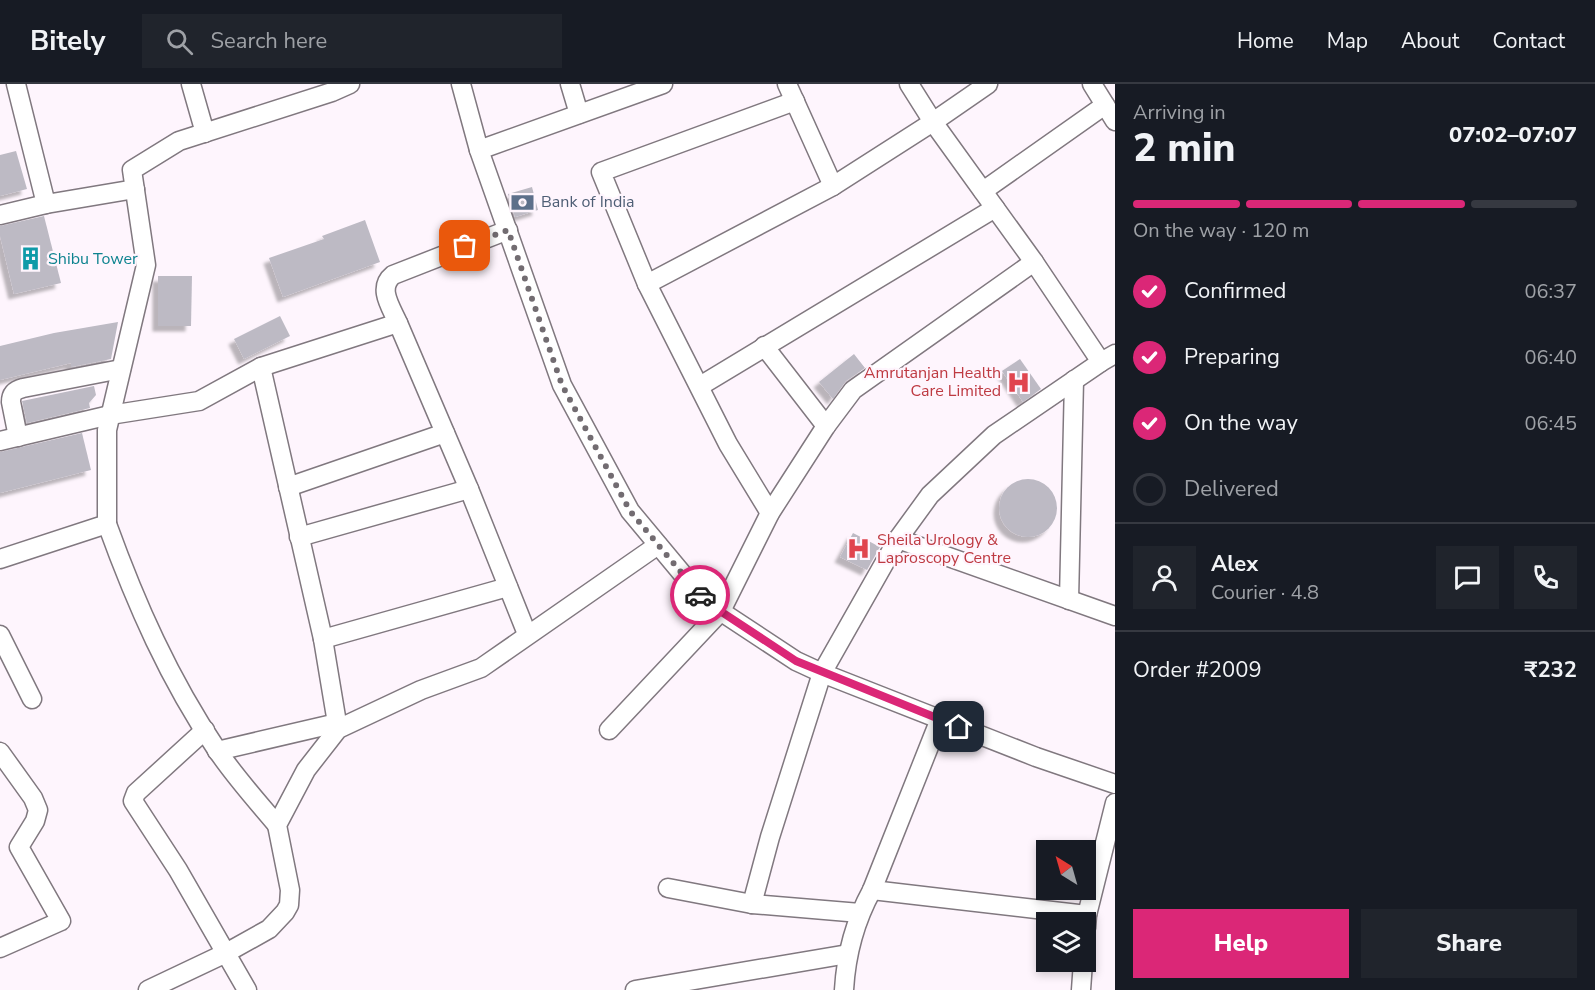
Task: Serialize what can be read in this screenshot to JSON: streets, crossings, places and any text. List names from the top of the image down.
{
  "places": {
    "bank": ["Bank of India"],
    "building": ["Shibu Tower"],
    "hospital": ["Amrutanjan Health Care Limited", "Sheila Urology & Laproscopy Centre"]
  },
  "north": "top left",
  "page": {
    "header": "Bitely",
    "search": "Search here",
    "nav": [
      "Home",
      "Map",
      "About",
      "Contact"
    ],
    "heading": ["2 min", "Arriving in", "07:02–07:07"],
    "panel": [
      "Alex",
      "Courier · 4.8",
      "Order #2009",
      "₹232"
    ],
    "bar": "On the way · 120 m",
    "list": [
      ["Confirmed", "06:37"],
      ["Preparing", "06:40"],
      ["On the way", "06:45"],
      "Delivered"
    ],
    "buttons": ["Help", "Share"]
  }
}
